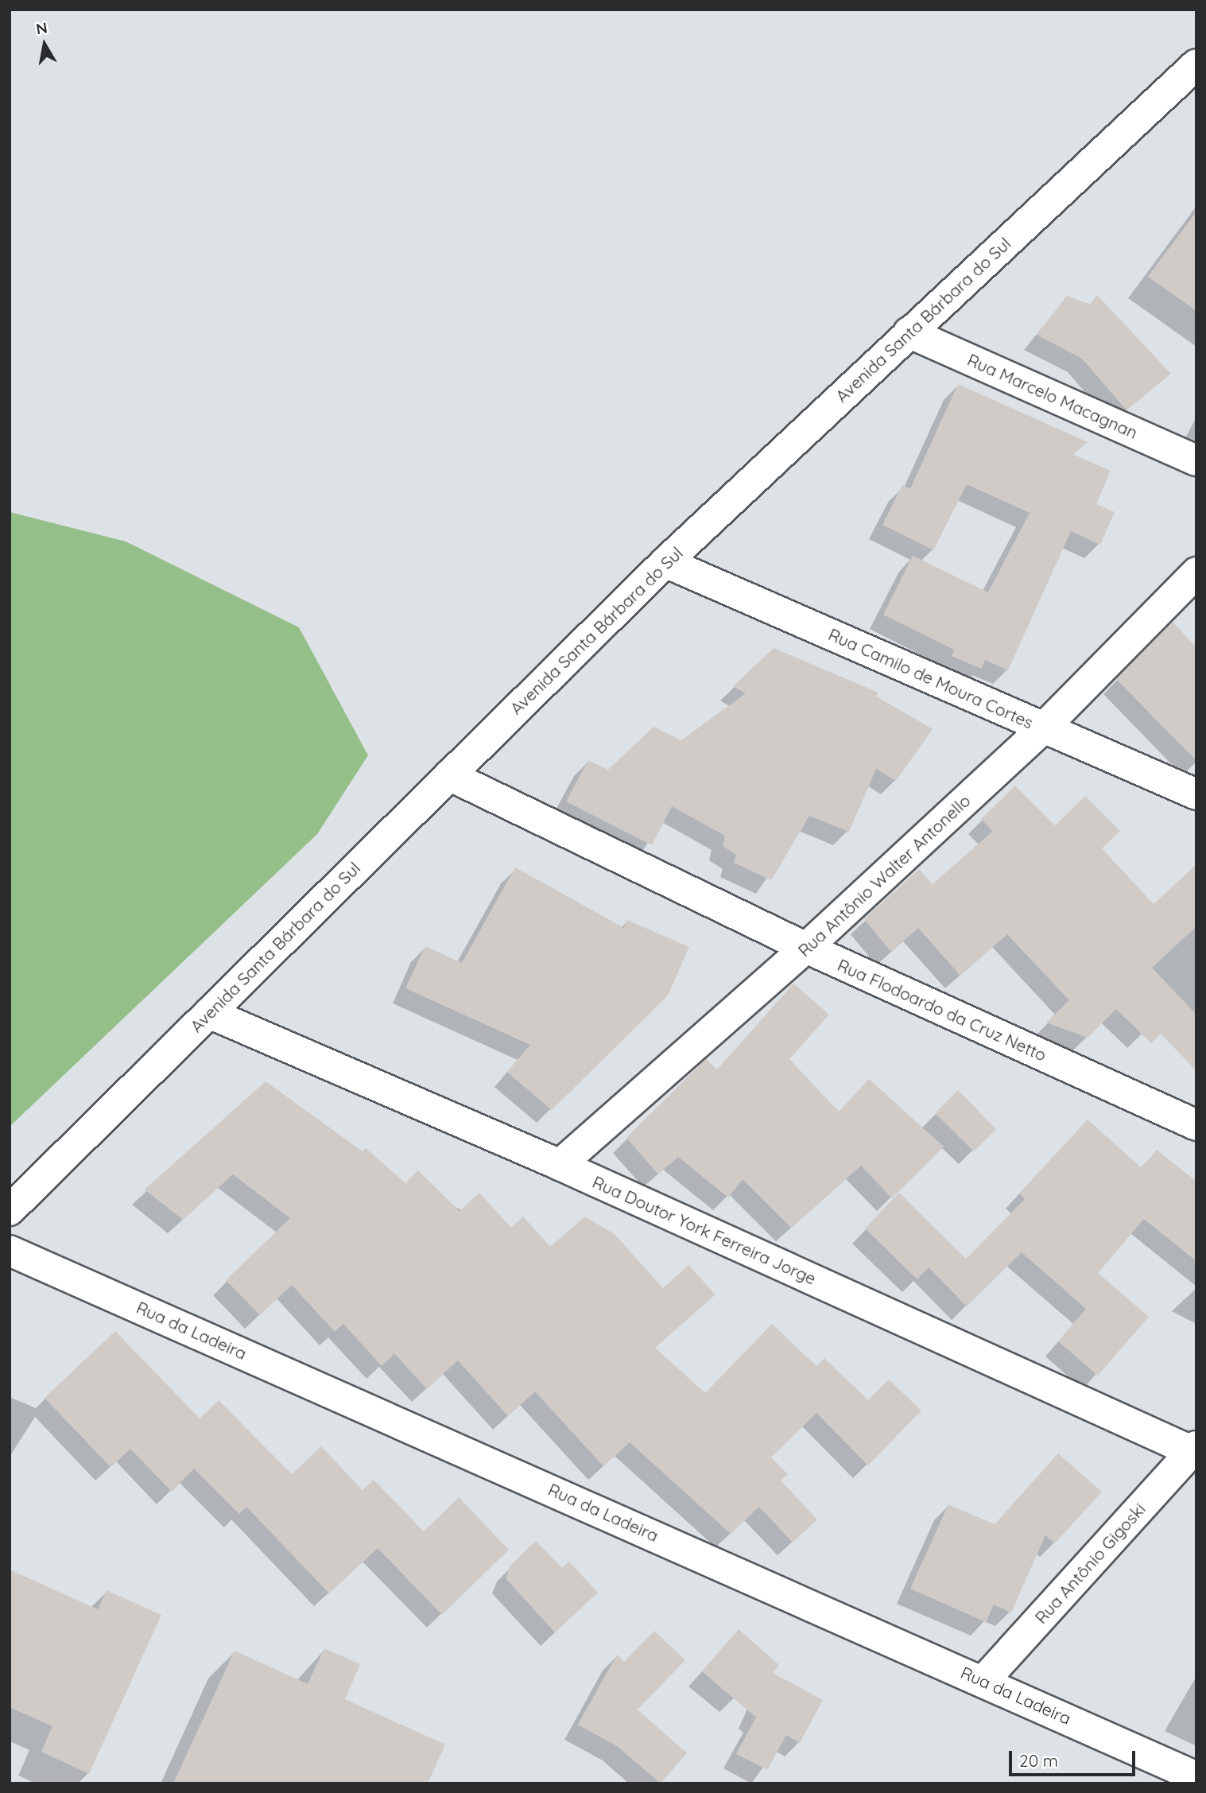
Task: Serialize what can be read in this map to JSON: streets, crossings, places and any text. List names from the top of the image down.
{
  "streets": {
    "street": [
      "Avenida Santa Bárbara do Sul",
      "Rua Marcelo Macagnan",
      "Rua Camilo de Moura Cortes",
      "Rua Antônio Walter Antonello",
      "Rua Flodoardo da Cruz Netto",
      "Rua Doutor York Ferreira Jorge",
      "Rua da Ladeira",
      "Rua Antônio Gigoski"
    ]
  },
  "crossings": [
    ["Avenida Santa Bárbara do Sul", "Rua Marcelo Macagnan"],
    ["Avenida Santa Bárbara do Sul", "Rua Camilo de Moura Cortes"],
    ["Avenida Santa Bárbara do Sul", "Rua Flodoardo da Cruz Netto"],
    ["Avenida Santa Bárbara do Sul", "Rua Doutor York Ferreira Jorge"],
    ["Rua Camilo de Moura Cortes", "Rua Antônio Walter Antonello"],
    ["Rua Antônio Walter Antonello", "Rua Flodoardo da Cruz Netto"],
    ["Rua Antônio Walter Antonello", "Rua Doutor York Ferreira Jorge"],
    ["Rua Doutor York Ferreira Jorge", "Rua Antônio Gigoski"],
    ["Rua da Ladeira", "Rua Antônio Gigoski"]
  ],
  "scale_bar": "20 m",
  "north": "top"
}
